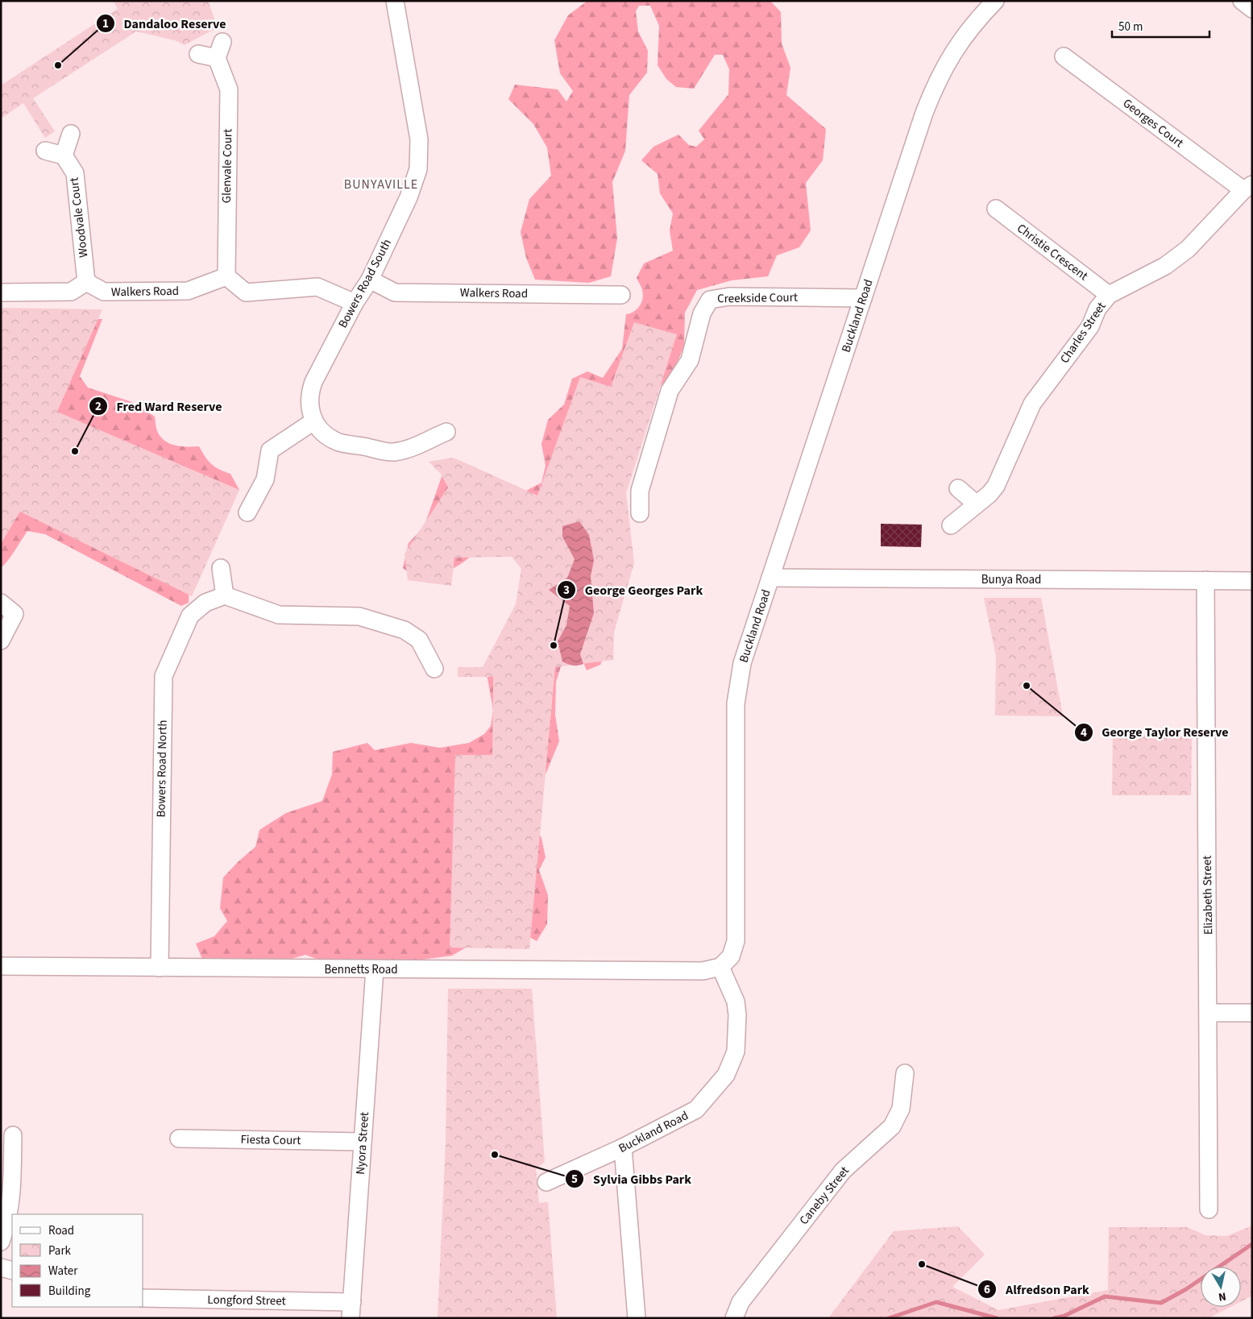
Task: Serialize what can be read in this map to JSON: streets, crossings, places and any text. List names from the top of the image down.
{
  "streets": {
    "street": [
      "Georges Court",
      "Glenvale Court",
      "Woodvale Court",
      "Christie Crescent",
      "Bowers Road South",
      "Walkers Road",
      "Creekside Court",
      "Buckland Road",
      "Charles Street",
      "Bunya Road",
      "Bowers Road North",
      "Elizabeth Street",
      "Bennetts Road",
      "Fiesta Court",
      "Nyora Street",
      "Caneby Street",
      "Longford Street"
    ]
  },
  "crossings": [
    ["Georges Court", "Charles Street"],
    ["Glenvale Court", "Walkers Road"],
    ["Woodvale Court", "Walkers Road"],
    ["Christie Crescent", "Charles Street"],
    ["Bowers Road South", "Walkers Road"],
    ["Creekside Court", "Buckland Road"],
    ["Buckland Road", "Bunya Road"],
    ["Buckland Road", "Bennetts Road"],
    ["Bunya Road", "Elizabeth Street"],
    ["Bowers Road North", "Bennetts Road"],
    ["Bennetts Road", "Nyora Street"],
    ["Fiesta Court", "Nyora Street"],
    ["Nyora Street", "Longford Street"]
  ],
  "districts": ["BUNYAVILLE"],
  "places": [
    "Dandaloo Reserve",
    "Fred Ward Reserve",
    "George Georges Park",
    "George Taylor Reserve",
    "Sylvia Gibbs Park",
    "Alfredson Park"
  ],
  "legend": [
    "Road",
    "Park",
    "Water",
    "Building"
  ],
  "scale_bar": "50 m",
  "north": "bottom"
}
